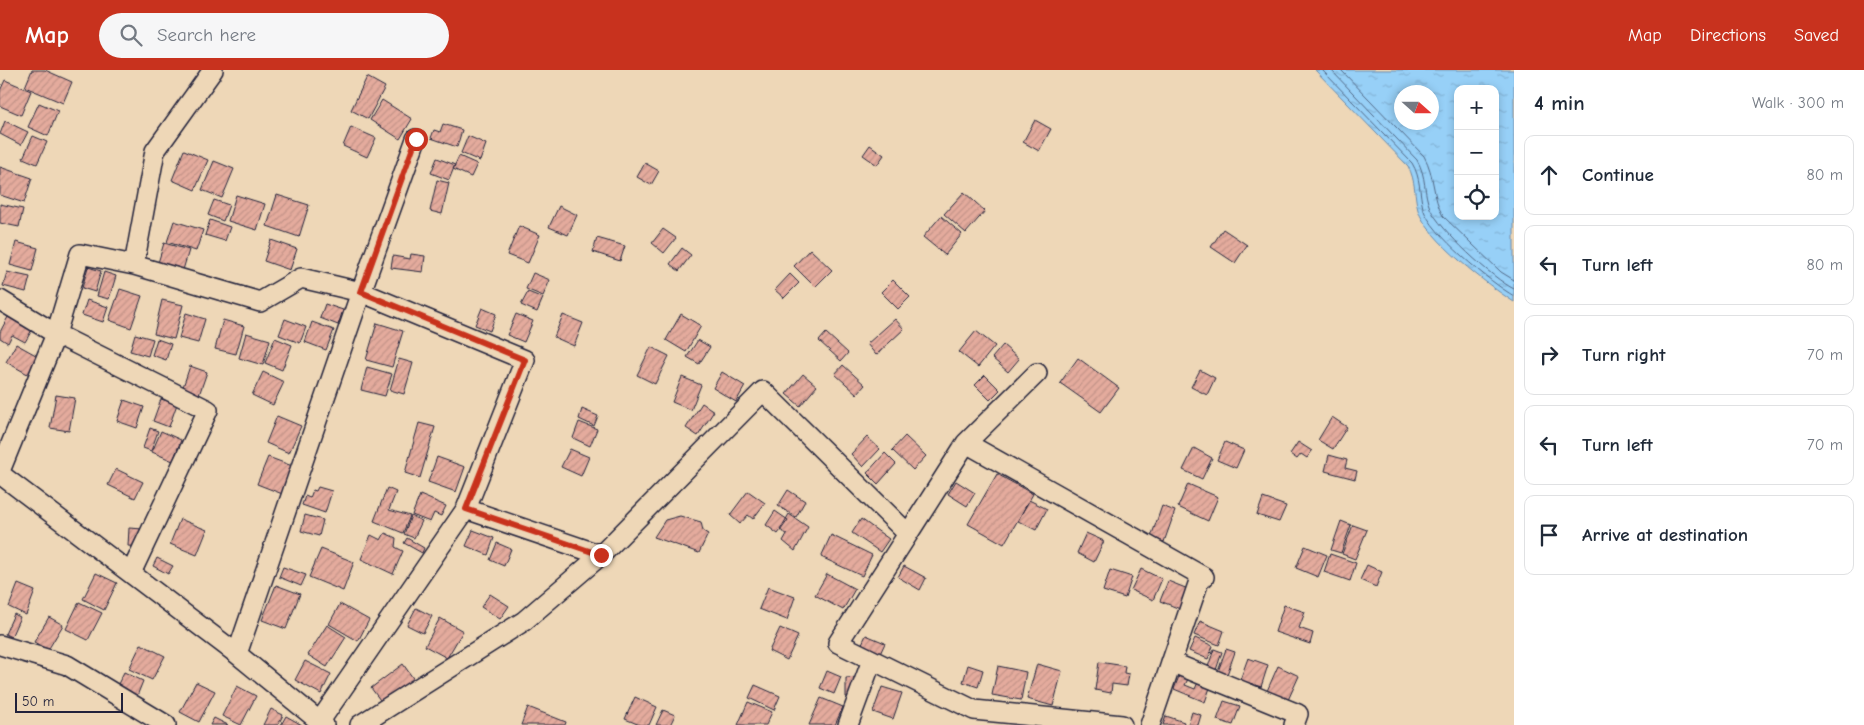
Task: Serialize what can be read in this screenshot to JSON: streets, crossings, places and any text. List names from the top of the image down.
{
  "scale_bar": "50 m",
  "north": "right",
  "page": {
    "header": "Map",
    "search": "Search here",
    "nav": ["Map", "Directions", "Saved"],
    "heading": ["4 min", "Walk · 300 m"],
    "map_buttons": ["+", "−"],
    "list": [
      ["Continue", "80 m"],
      ["Turn left", "80 m"],
      ["Turn right", "70 m"],
      ["Turn left", "70 m"],
      "Arrive at destination"
    ],
    "scale": "50 m"
  }
}
